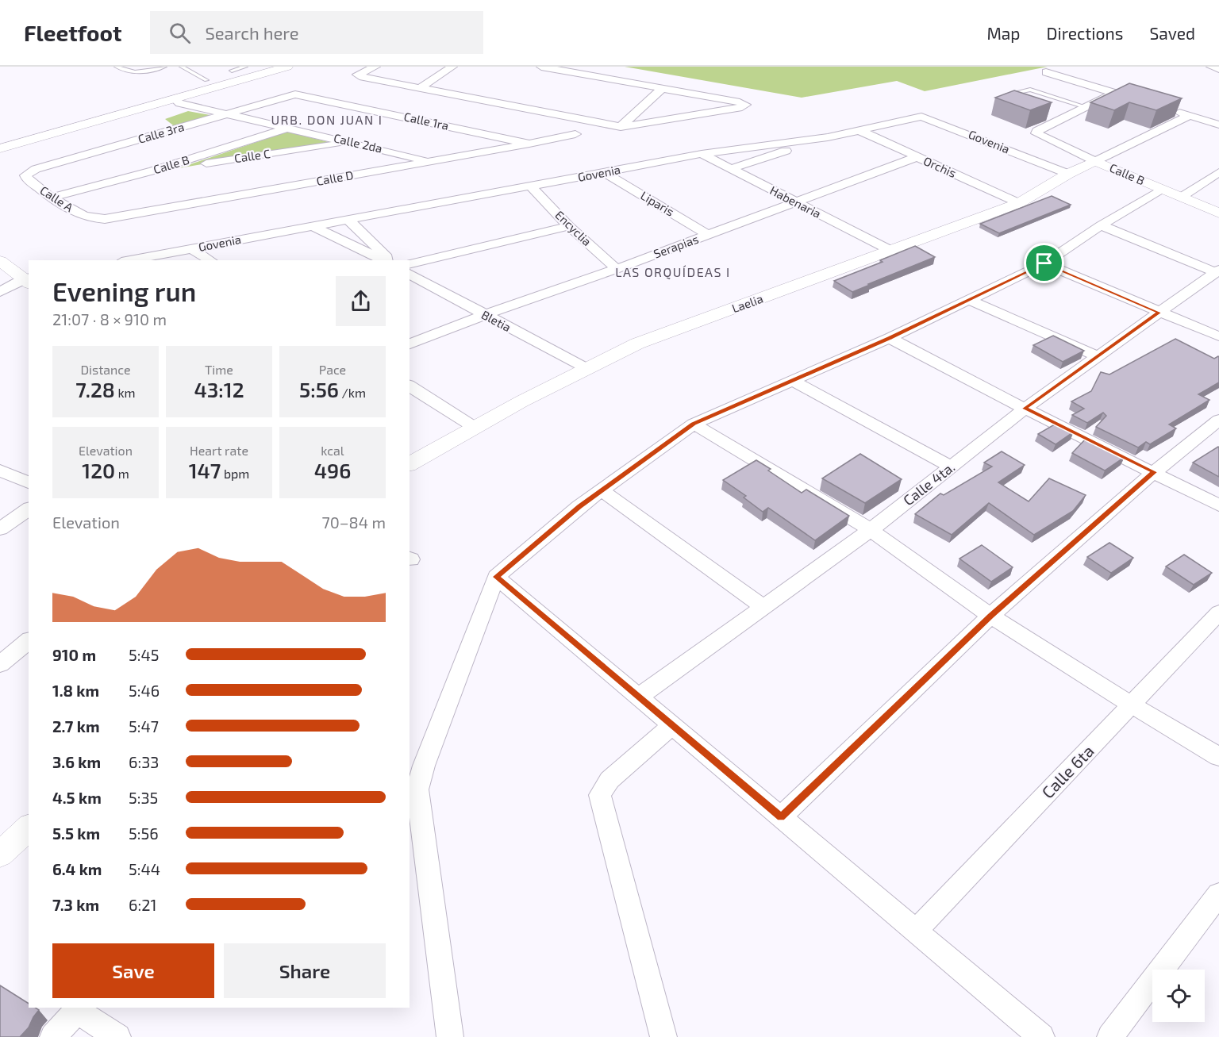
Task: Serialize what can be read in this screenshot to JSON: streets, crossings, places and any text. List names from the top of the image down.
{
  "streets": {
    "street": [
      "Calle 1ra",
      "Calle 3ra",
      "Govenia",
      "Calle 2da",
      "Calle C",
      "Calle B",
      "Orchis",
      "Calle D",
      "Calle A",
      "Habenaria",
      "Liparis",
      "Encyclia",
      "Serapias",
      "Laelia",
      "Bletia",
      "Calle 4ta.",
      "Calle 6ta"
    ]
  },
  "crossings": [
    ["Calle 1ra", "Calle 3ra"],
    ["Calle 1ra", "Calle D"],
    ["Calle 3ra", "Calle 2da"],
    ["Calle 3ra", "Calle A"],
    ["Govenia", "Orchis"],
    ["Govenia", "Habenaria"],
    ["Govenia", "Liparis"],
    ["Govenia", "Encyclia"],
    ["Govenia", "Laelia"],
    ["Calle 2da", "Calle C"],
    ["Calle 2da", "Calle B"],
    ["Calle 2da", "Calle D"],
    ["Calle C", "Calle B"],
    ["Calle B", "Calle A"],
    ["Calle B", "Laelia"],
    ["Orchis", "Serapias"],
    ["Orchis", "Laelia"],
    ["Calle D", "Calle A"],
    ["Habenaria", "Serapias"],
    ["Habenaria", "Laelia"],
    ["Liparis", "Serapias"],
    ["Encyclia", "Serapias"],
    ["Serapias", "Bletia"],
    ["Laelia", "Bletia"]
  ],
  "districts": ["URB. DON JUAN I", "LAS ORQUÍDEAS I"],
  "page": {
    "header": "Fleetfoot",
    "search": "Search here",
    "nav": ["Map", "Directions", "Saved"],
    "heading": ["Evening run", "21:07 · 8 × 910 m"],
    "stats": [
      ["Distance", "7.28 km"],
      ["Time", "43:12"],
      ["Pace", "5:56 /km"],
      ["Elevation", "120 m"],
      ["Heart rate", "147 bpm"],
      ["kcal", "496"]
    ],
    "chart": ["Elevation", "70–84 m"],
    "list": [
      {
        "name": "910 m",
        "note": "5:45"
      },
      {
        "name": "1.8 km",
        "note": "5:46"
      },
      {
        "name": "2.7 km",
        "note": "5:47"
      },
      {
        "name": "3.6 km",
        "note": "6:33"
      },
      {
        "name": "4.5 km",
        "note": "5:35"
      },
      {
        "name": "5.5 km",
        "note": "5:56"
      },
      {
        "name": "6.4 km",
        "note": "5:44"
      },
      {
        "name": "7.3 km",
        "note": "6:21"
      }
    ],
    "buttons": ["Save", "Share"]
  }
}
